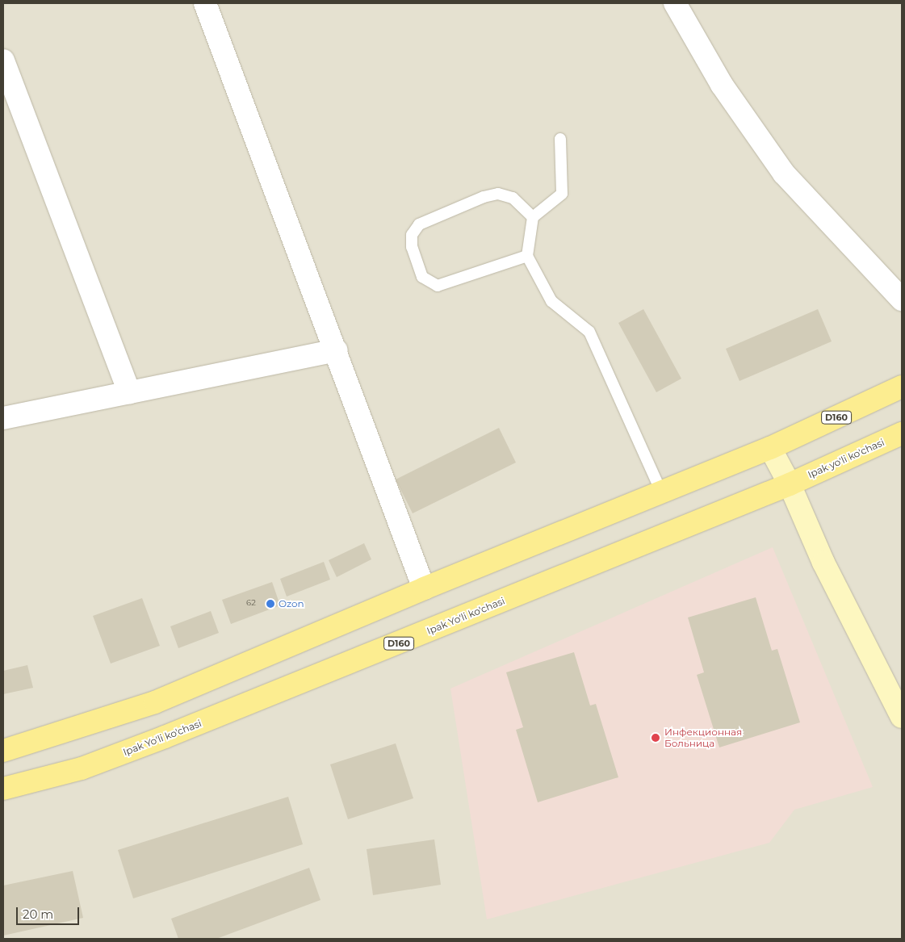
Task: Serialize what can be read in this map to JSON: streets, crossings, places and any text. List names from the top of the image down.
{
  "streets": {
    "main road": ["D160", "Ipak yo'li ko'chasi", "Ipak Yo'li ko'chasi"]
  },
  "crossings": [
    ["Ipak yo'li ko'chasi", "Ipak Yo'li ko'chasi"]
  ],
  "places": ["Ozon", "Инфекционная Больница"],
  "house_numbers": ["62"],
  "scale_bar": "20 m"
}
